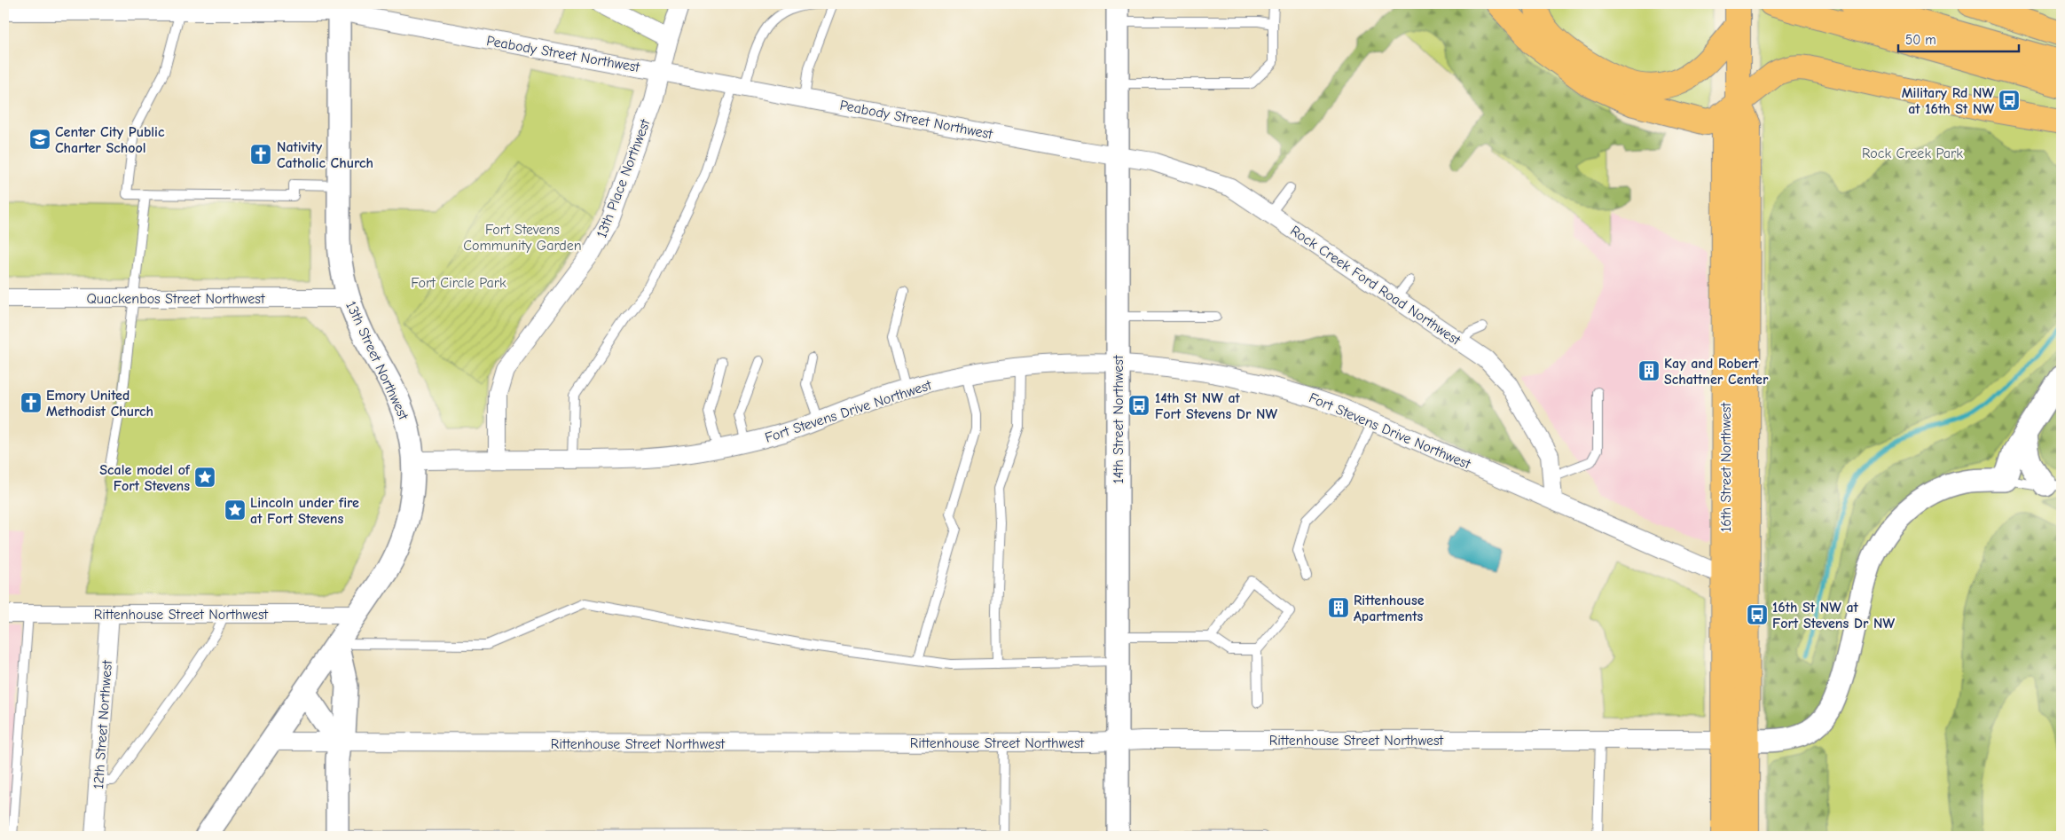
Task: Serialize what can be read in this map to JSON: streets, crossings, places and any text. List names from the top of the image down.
{
  "streets": {
    "main road": ["16th Street Northwest"],
    "street": [
      "Peabody Street Northwest",
      "13th Place Northwest",
      "Rock Creek Ford Road Northwest",
      "Quackenbos Street Northwest",
      "13th Street Northwest",
      "Fort Stevens Drive Northwest",
      "14th Street Northwest",
      "Rittenhouse Street Northwest",
      "12th Street Northwest"
    ]
  },
  "crossings": [
    ["Peabody Street Northwest", "13th Place Northwest"],
    ["Peabody Street Northwest", "Rock Creek Ford Road Northwest"],
    ["Peabody Street Northwest", "13th Street Northwest"],
    ["Peabody Street Northwest", "14th Street Northwest"],
    ["13th Place Northwest", "Fort Stevens Drive Northwest"],
    ["Rock Creek Ford Road Northwest", "Fort Stevens Drive Northwest"],
    ["Rock Creek Ford Road Northwest", "14th Street Northwest"],
    ["Quackenbos Street Northwest", "13th Street Northwest"],
    ["13th Street Northwest", "Fort Stevens Drive Northwest"],
    ["13th Street Northwest", "Rittenhouse Street Northwest"],
    ["Fort Stevens Drive Northwest", "14th Street Northwest"],
    ["Fort Stevens Drive Northwest", "16th Street Northwest"],
    ["14th Street Northwest", "Rittenhouse Street Northwest"],
    ["16th Street Northwest", "Rittenhouse Street Northwest"],
    ["Rittenhouse Street Northwest", "12th Street Northwest"]
  ],
  "parks": ["Rock Creek Park", "Fort Stevens Community Garden", "Fort Circle Park"],
  "places": {
    "bus stop": ["Military Rd NW at 16th St NW", "14th St NW at Fort Stevens Dr NW", "16th St NW at Fort Stevens Dr NW"],
    "school or university": ["Center City Public Charter School"],
    "church": ["Nativity Catholic Church", "Emory United Methodist Church"],
    "building": ["Kay and Robert Schattner Center", "Rittenhouse Apartments"],
    "place": ["Scale model of Fort Stevens", "Lincoln under fire at Fort Stevens"]
  },
  "scale_bar": "50 m"
}
